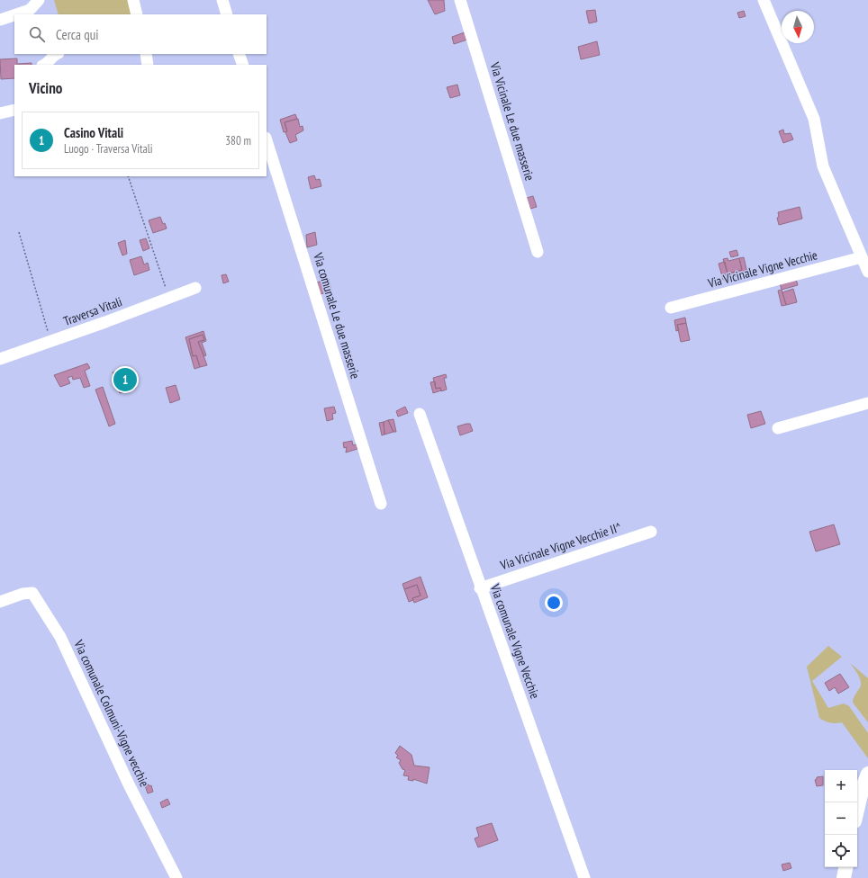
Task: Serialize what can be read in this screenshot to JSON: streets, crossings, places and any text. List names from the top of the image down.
{
  "streets": {
    "street": [
      "Via Vicinale Le due masserie",
      "Via Vicinale Vigne Vecchie",
      "Traversa Vitali",
      "Via comunale Le due masserie",
      "Via Vicinale Vigne Vecchie II^",
      "Via comunale Vigne Vecchie",
      "Via comunale Colmuni-Vigne vecchie"
    ]
  },
  "crossings": [
    ["Via Vicinale Vigne Vecchie II^", "Via comunale Vigne Vecchie"]
  ],
  "north": "bottom",
  "page": {
    "search": "Cerca qui",
    "heading": "Vicino",
    "list": [
      {
        "mark": "1",
        "name": "Casino Vitali",
        "note": "Luogo · Traversa Vitali",
        "value": "380 m"
      }
    ],
    "pins": "1",
    "map_buttons": ["+", "−"]
  }
}
